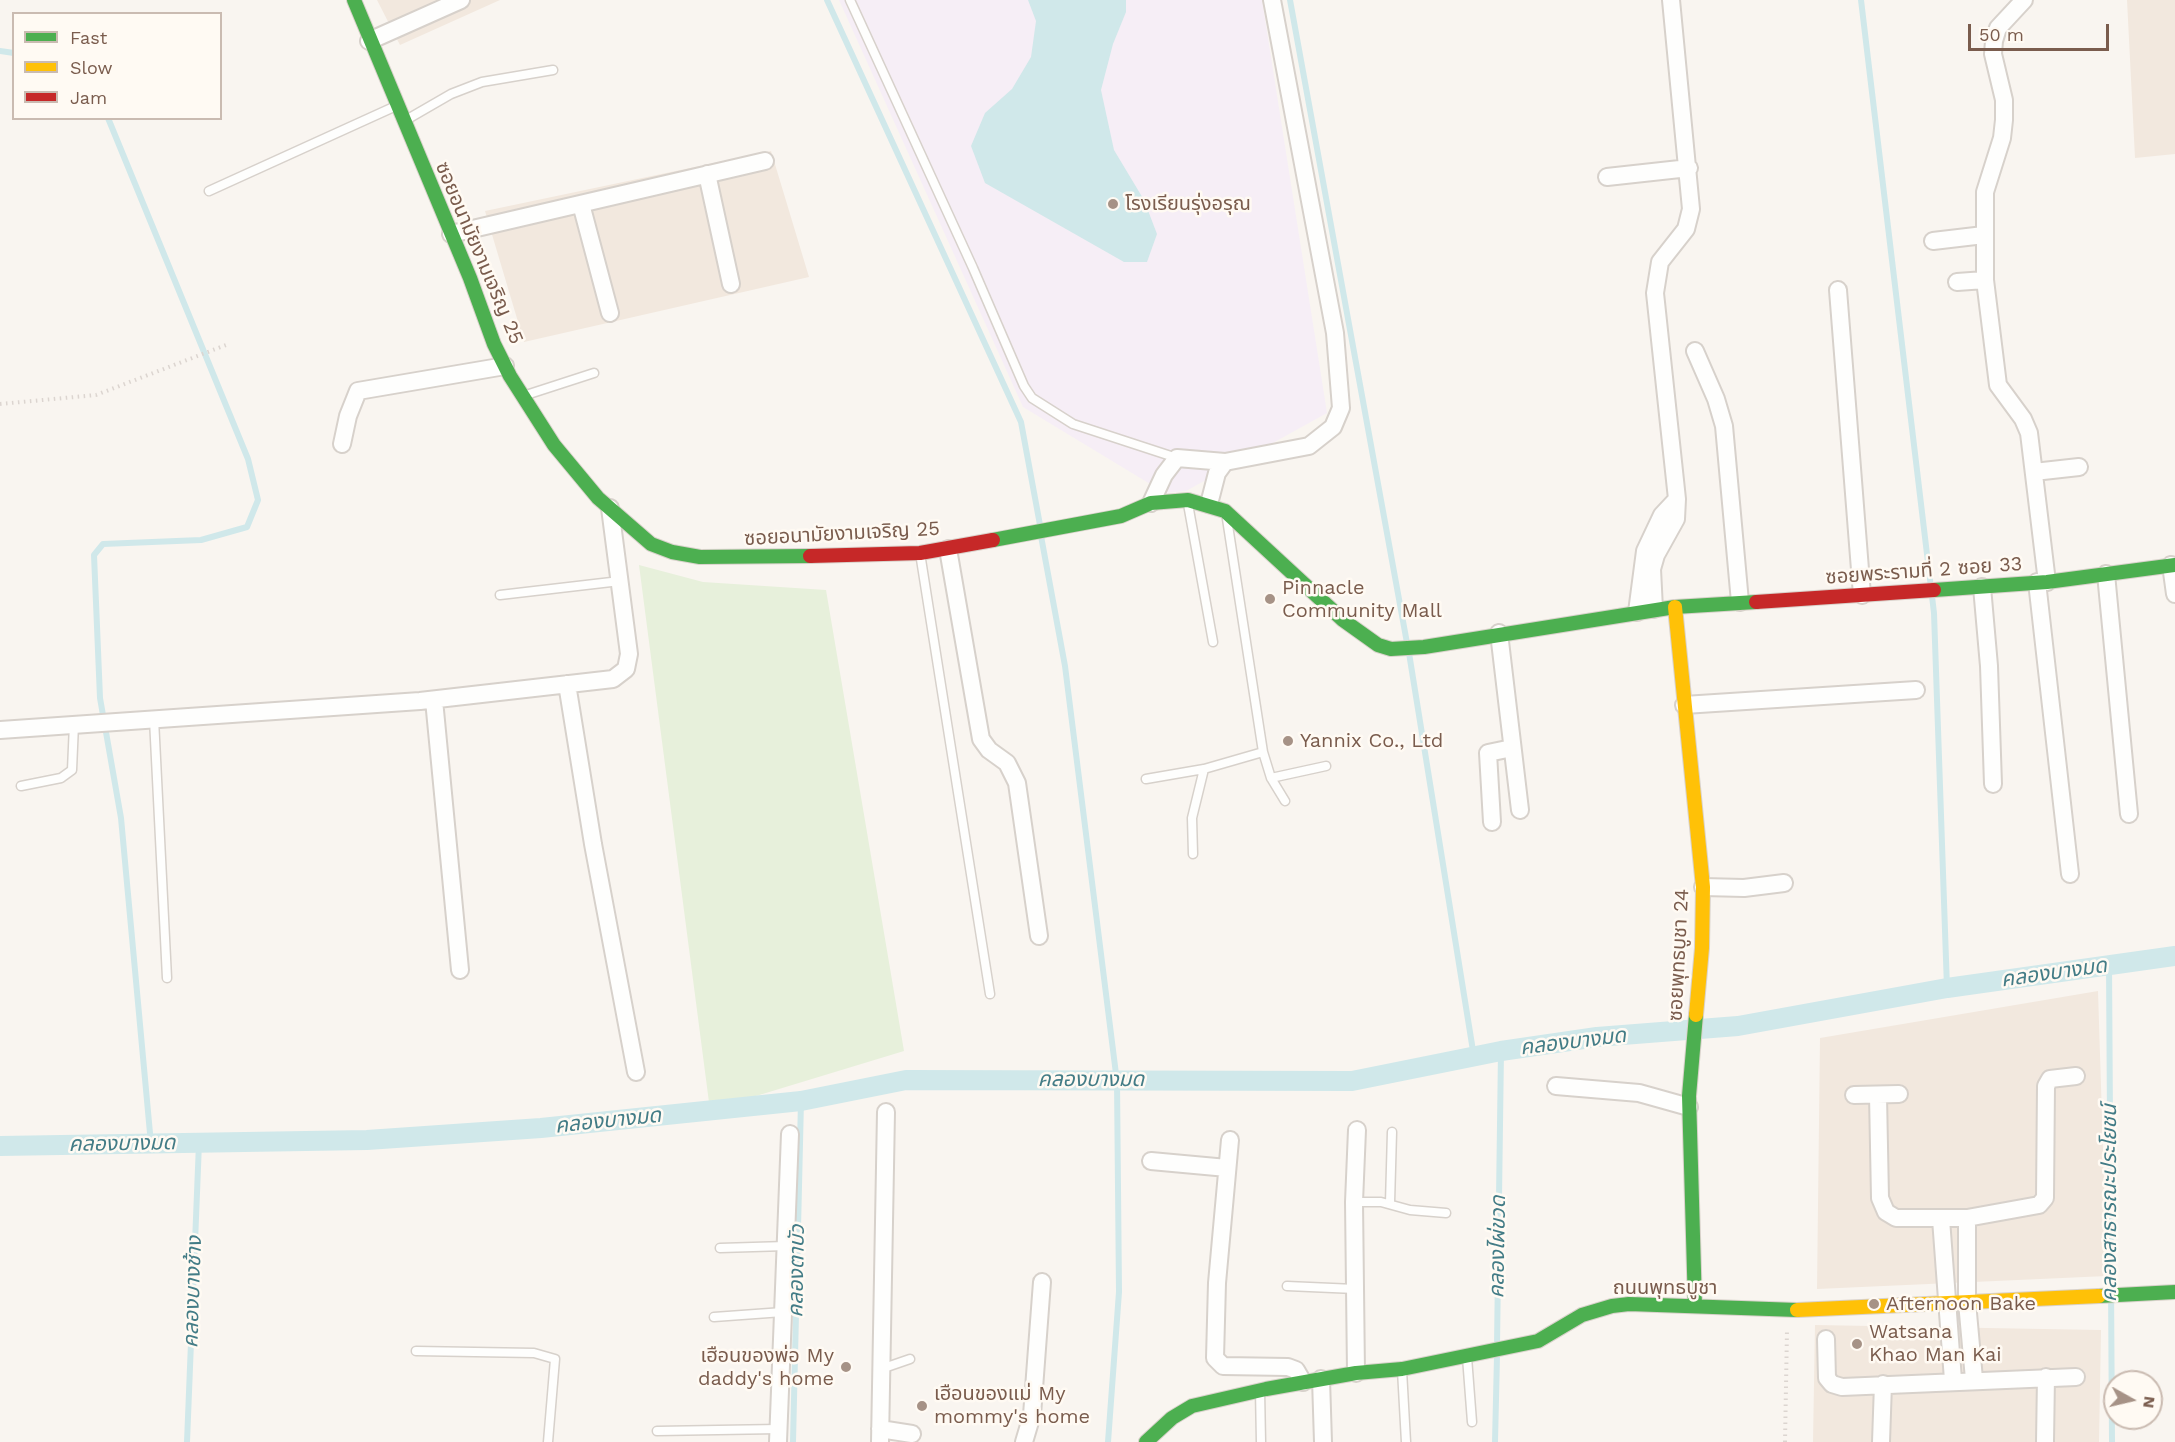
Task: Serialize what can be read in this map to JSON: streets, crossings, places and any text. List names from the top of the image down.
{
  "streets": {
    "street": [
      "ซอยอนามัยงามเจริญ 25",
      "ซอยพระรามที่ 2 ซอย 33",
      "ซอยพุทธบูชา 24",
      "ถนนพุทธบูชา"
    ]
  },
  "crossings": [
    ["ซอยอนามัยงามเจริญ 25", "ซอยพระรามที่ 2 ซอย 33"],
    ["ซอยอนามัยงามเจริญ 25", "ซอยพุทธบูชา 24"],
    ["ซอยพระรามที่ 2 ซอย 33", "ซอยพุทธบูชา 24"],
    ["ซอยพุทธบูชา 24", "ถนนพุทธบูชา"]
  ],
  "water": [
    "คลองบางมด",
    "คลองสาธารณะประโยชน์",
    "คลองไผ่ขวด",
    "คลองตาบัว",
    "คลองบางช้าง"
  ],
  "places": [
    "โรงเรียนรุ่งอรุณ",
    "Pinnacle Community Mall",
    "Yannix Co., Ltd",
    "Afternoon Bake",
    "Watsana Khao Man Kai",
    "เฮือนของพ่อ My daddy's home",
    "เฮือนของแม่ My mommy's home"
  ],
  "legend": ["Fast", "Slow", "Jam"],
  "scale_bar": "50 m",
  "north": "right"
}
